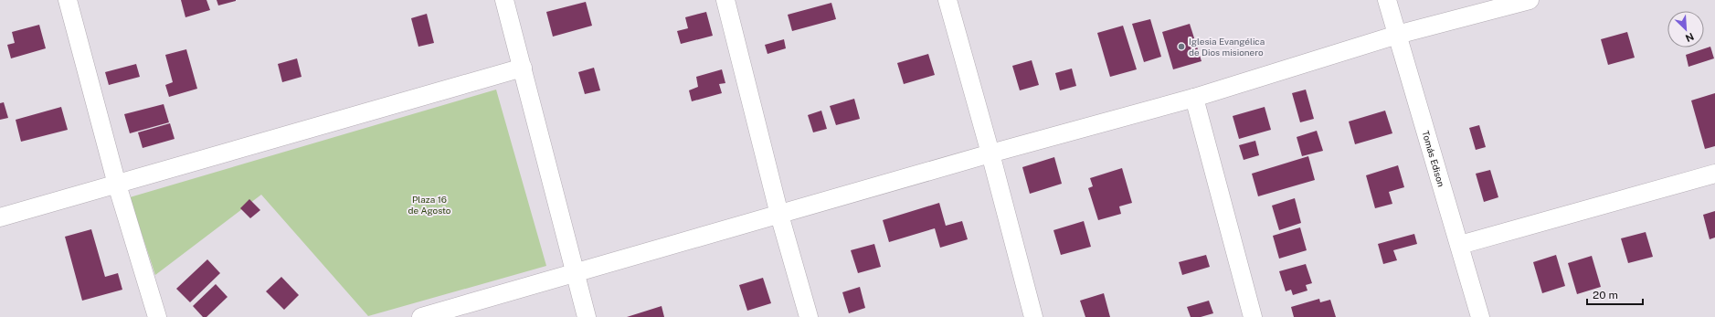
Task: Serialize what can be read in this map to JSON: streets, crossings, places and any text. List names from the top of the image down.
{
  "streets": {
    "street": ["Tomás Edison"]
  },
  "parks": ["Plaza 16 de Agosto"],
  "places": ["Iglesia Evangélica de Dios misionero"],
  "scale_bar": "20 m",
  "north": "bottom right"
}
